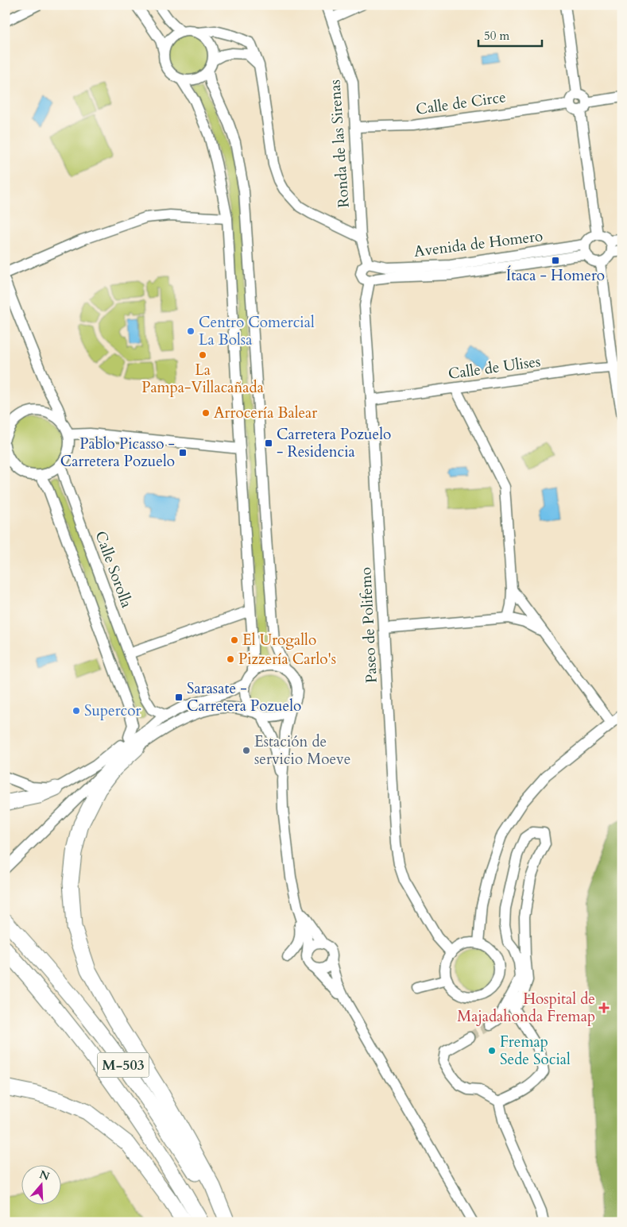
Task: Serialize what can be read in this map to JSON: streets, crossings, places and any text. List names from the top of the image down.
{
  "streets": {
    "highway": ["M-503"],
    "street": [
      "Calle de Circe",
      "Ronda de las Sirenas",
      "Avenida de Homero",
      "Calle de Ulises",
      "Calle Sorolla",
      "Paseo de Polifemo"
    ]
  },
  "crossings": [
    ["Calle de Circe", "Ronda de las Sirenas"],
    ["Avenida de Homero", "Paseo de Polifemo"],
    ["Calle de Ulises", "Paseo de Polifemo"]
  ],
  "places": {
    "transit": [
      "Ítaca - Homero",
      "Carretera Pozuelo - Residencia",
      "Pablo Picasso - Carretera Pozuelo",
      "Sarasate - Carretera Pozuelo"
    ],
    "other": [
      "Centro Comercial La Bolsa",
      "La Pampa-Villacañada",
      "Arrocería Balear",
      "El Urogallo",
      "Pizzería Carlo's",
      "Supercor",
      "Estación de servicio Moeve",
      "Fremap Sede Social"
    ],
    "health": ["Hospital de Majadahonda Fremap"]
  },
  "scale_bar": "50 m",
  "north": "top"
}
